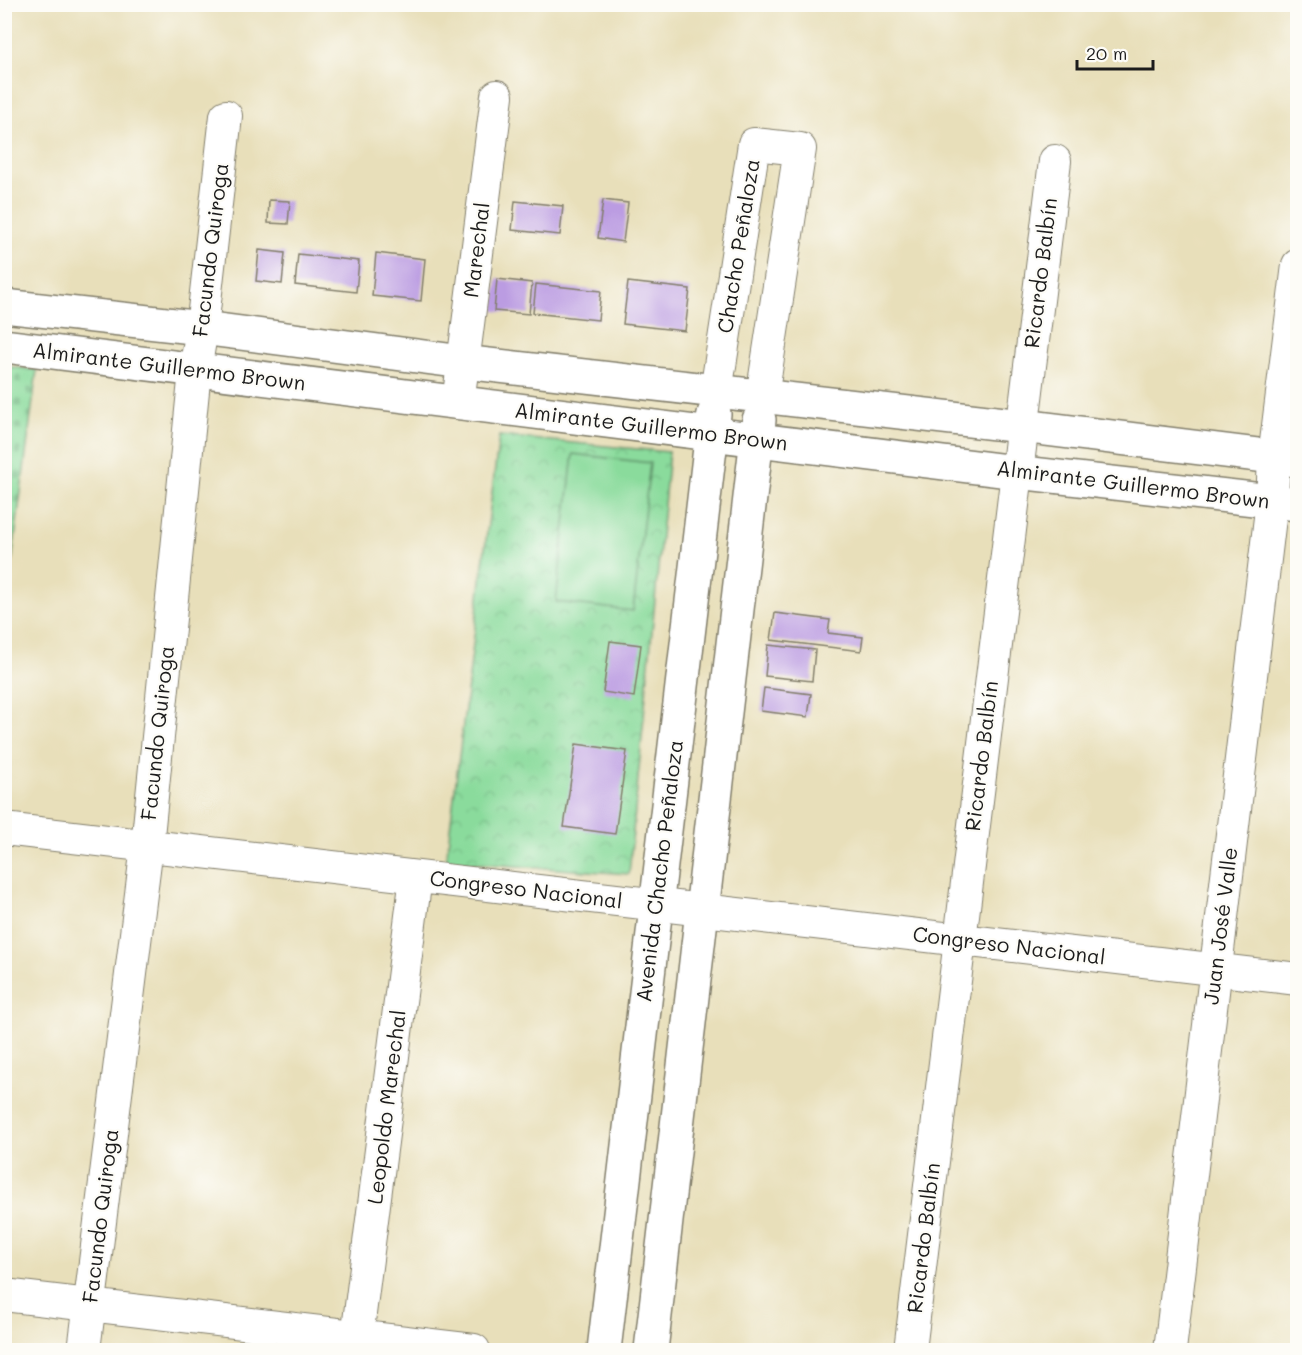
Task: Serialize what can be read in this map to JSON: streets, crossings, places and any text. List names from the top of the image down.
{
  "streets": {
    "main road": ["Almirante Guillermo Brown", "Avenida Chacho Peñaloza"],
    "street": [
      "Chacho Peñaloza",
      "Facundo Quiroga",
      "Marechal",
      "Ricardo Balbín",
      "Congreso Nacional",
      "Juan José Valle",
      "Leopoldo Marechal"
    ]
  },
  "crossings": [
    ["Chacho Peñaloza", "Almirante Guillermo Brown"],
    ["Chacho Peñaloza", "Avenida Chacho Peñaloza"],
    ["Facundo Quiroga", "Almirante Guillermo Brown"],
    ["Facundo Quiroga", "Congreso Nacional"],
    ["Marechal", "Almirante Guillermo Brown"],
    ["Ricardo Balbín", "Almirante Guillermo Brown"],
    ["Ricardo Balbín", "Congreso Nacional"],
    ["Almirante Guillermo Brown", "Avenida Chacho Peñaloza"],
    ["Almirante Guillermo Brown", "Juan José Valle"],
    ["Avenida Chacho Peñaloza", "Congreso Nacional"],
    ["Congreso Nacional", "Juan José Valle"],
    ["Congreso Nacional", "Leopoldo Marechal"]
  ],
  "scale_bar": "20 m"
}
